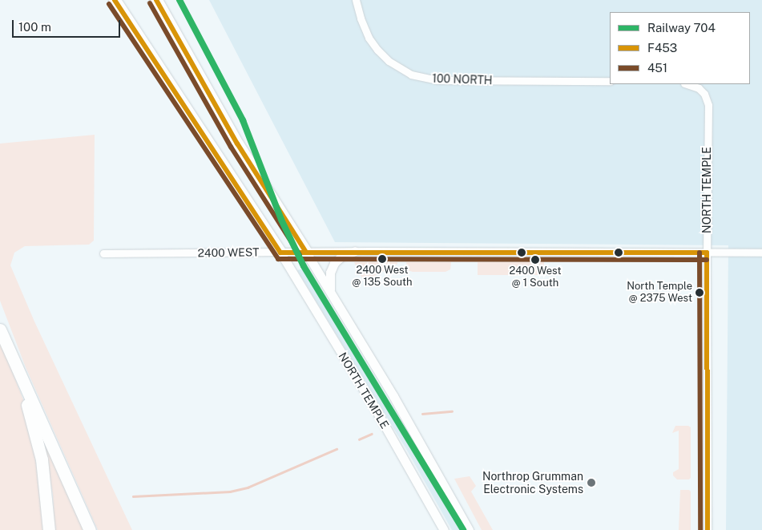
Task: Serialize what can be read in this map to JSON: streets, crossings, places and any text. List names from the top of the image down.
{
  "streets": {
    "main road": ["NORTH TEMPLE"],
    "street": ["100 NORTH", "2400 WEST"]
  },
  "crossings": [
    ["NORTH TEMPLE", "2400 WEST"]
  ],
  "places": [
    "2400 West @ 135 South",
    "2400 West @ 1 South",
    "North Temple @ 2375 West",
    "Northrop Grumman Electronic Systems"
  ],
  "lines": ["rail line 704", "transit line F453", "transit line 451"],
  "legend": ["Railway 704", "F453", "451"],
  "scale_bar": "100 m"
}
